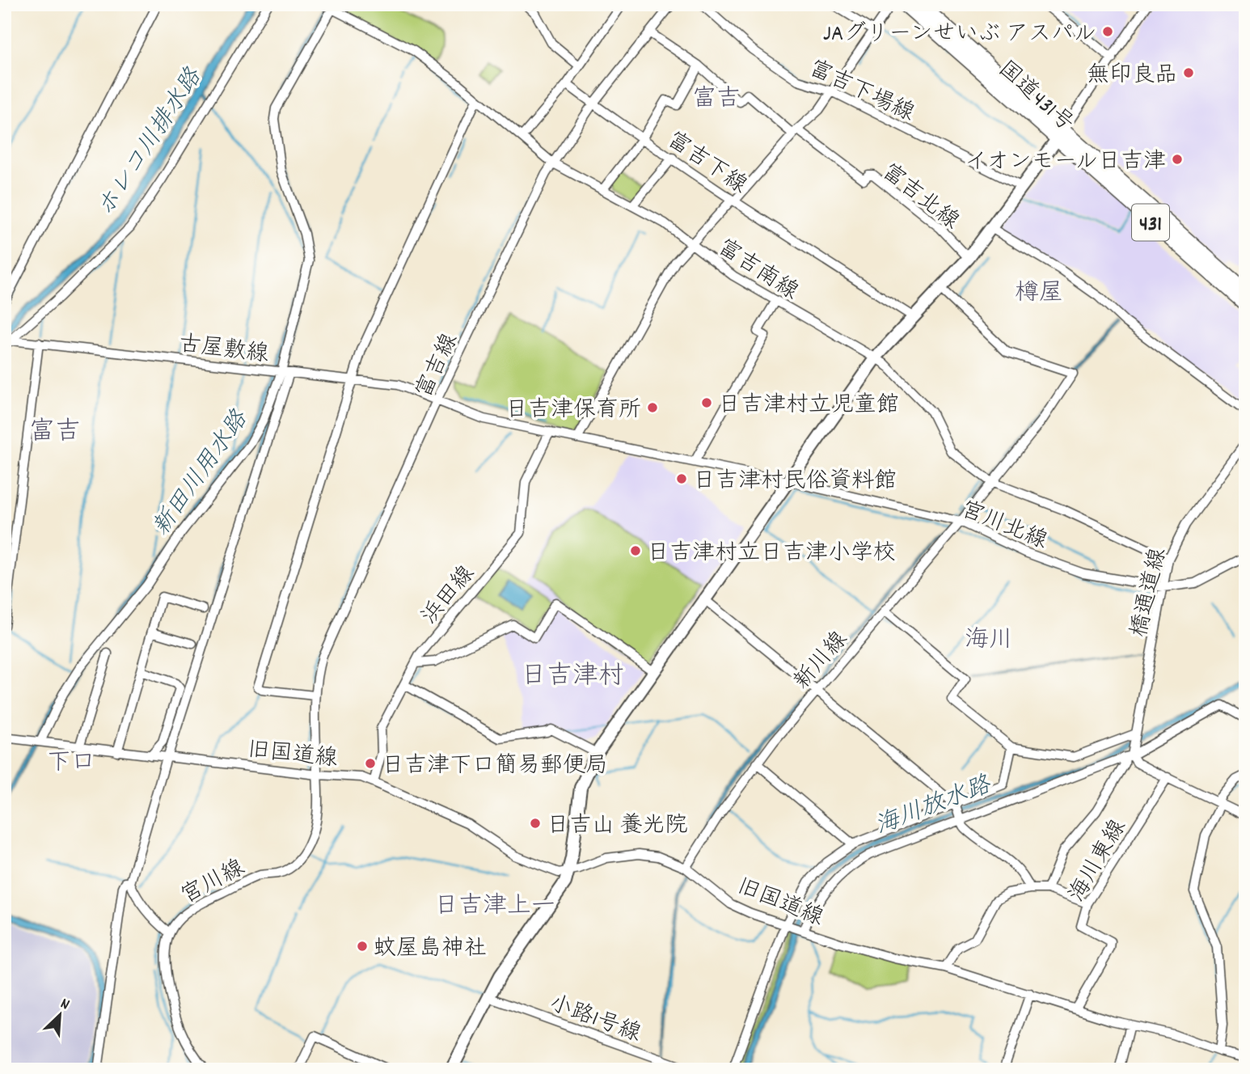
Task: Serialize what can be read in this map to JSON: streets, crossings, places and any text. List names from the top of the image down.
{
  "streets": {
    "highway": ["国道431号", "431"],
    "street": [
      "富吉下場線",
      "富吉下線",
      "富吉北線",
      "富吉南線",
      "古屋敷線",
      "富吉線",
      "宮川北線",
      "橋通道線",
      "浜田線",
      "新川線",
      "旧国道線",
      "海川東線",
      "宮川線",
      "小路1号線"
    ]
  },
  "crossings": [
    ["富吉下線", "富吉線"],
    ["富吉北線", "富吉線"],
    ["富吉南線", "富吉線"],
    ["富吉南線", "橋通道線"],
    ["富吉南線", "新川線"],
    ["古屋敷線", "富吉線"],
    ["古屋敷線", "宮川北線"],
    ["富吉線", "宮川北線"],
    ["富吉線", "旧国道線"],
    ["富吉線", "宮川線"],
    ["宮川北線", "橋通道線"],
    ["宮川北線", "浜田線"],
    ["宮川北線", "新川線"],
    ["浜田線", "旧国道線"],
    ["新川線", "旧国道線"],
    ["旧国道線", "海川東線"],
    ["旧国道線", "宮川線"]
  ],
  "districts": [
    "富吉",
    "樽屋",
    "富吉",
    "海川",
    "日吉津村",
    "下口",
    "日吉津上一"
  ],
  "water": ["ホレコ川排水路", "新田川用水路", "海川放水路"],
  "places": [
    "JAグリーンせいぶ アスパル",
    "無印良品",
    "イオンモール日吉津",
    "日吉津村立児童館",
    "日吉津保育所",
    "日吉津村民俗資料館",
    "日吉津村立日吉津小学校",
    "日吉津下口簡易郵便局",
    "日吉山 養光院",
    "蚊屋島神社"
  ],
  "north": "top right"
}
